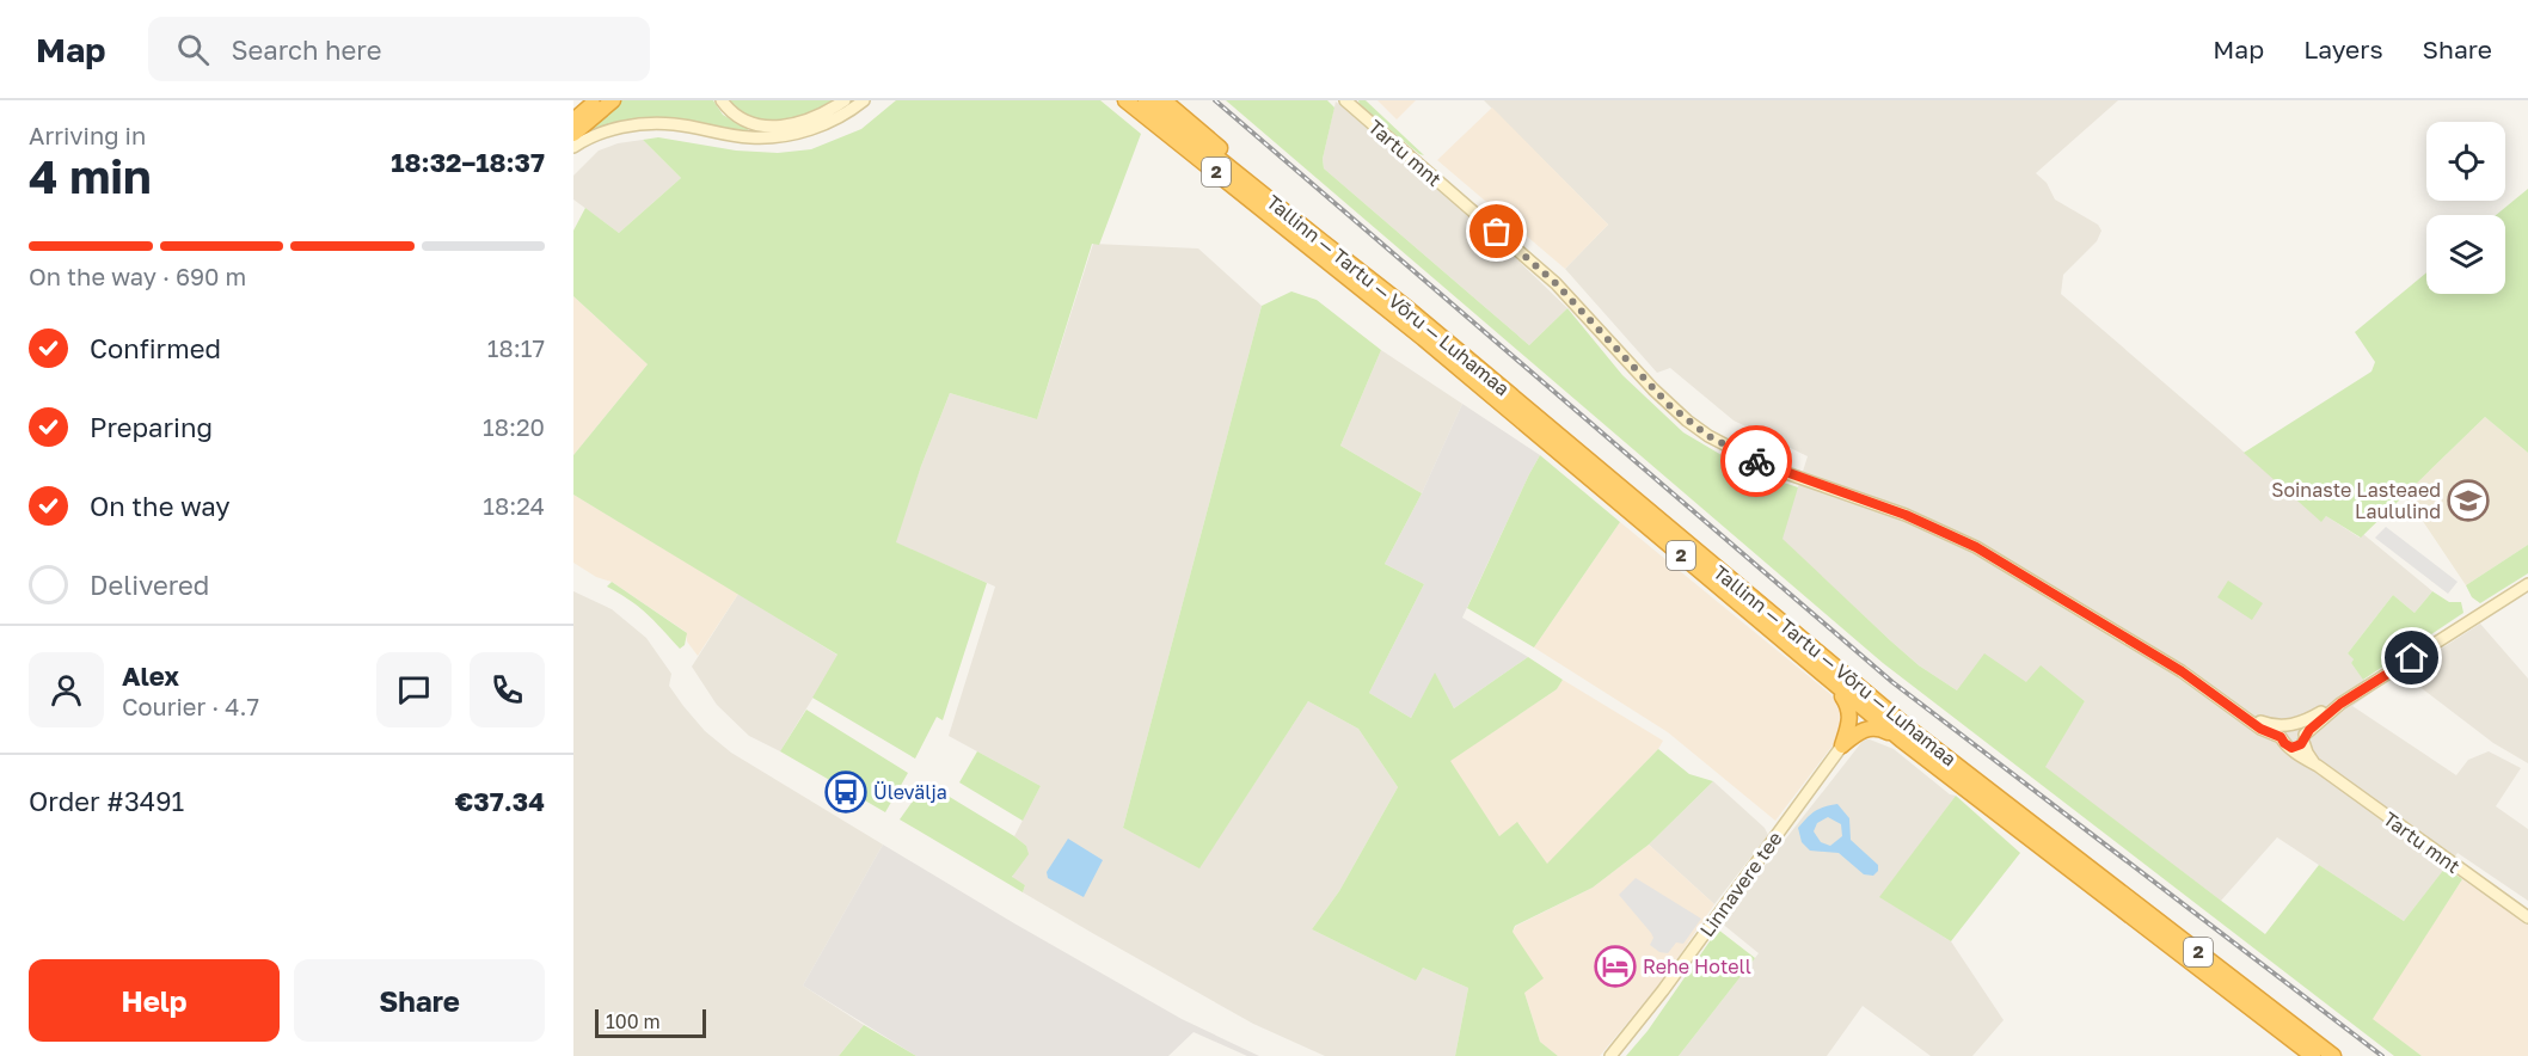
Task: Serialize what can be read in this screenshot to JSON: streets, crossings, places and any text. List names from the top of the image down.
{
  "streets": {
    "highway": ["2", "Tallinn — Tartu — Võru — Luhamaa"],
    "street": ["Tartu mnt", "Linnavere tee"]
  },
  "places": {
    "school or university": ["Soinaste Lasteaed Laululind"],
    "bus stop": ["Ülevälja"],
    "hotel": ["Rehe Hotell"]
  },
  "scale_bar": "100 m",
  "page": {
    "header": "Map",
    "search": "Search here",
    "nav": ["Map", "Layers", "Share"],
    "heading": ["4 min", "Arriving in", "18:32–18:37"],
    "panel": [
      "Alex",
      "Courier · 4.7",
      "Order #3491",
      "€37.34"
    ],
    "bar": "On the way · 690 m",
    "list": [
      ["Confirmed", "18:17"],
      ["Preparing", "18:20"],
      ["On the way", "18:24"],
      "Delivered"
    ],
    "buttons": ["Help", "Share"],
    "scale": "100 m"
  }
}
